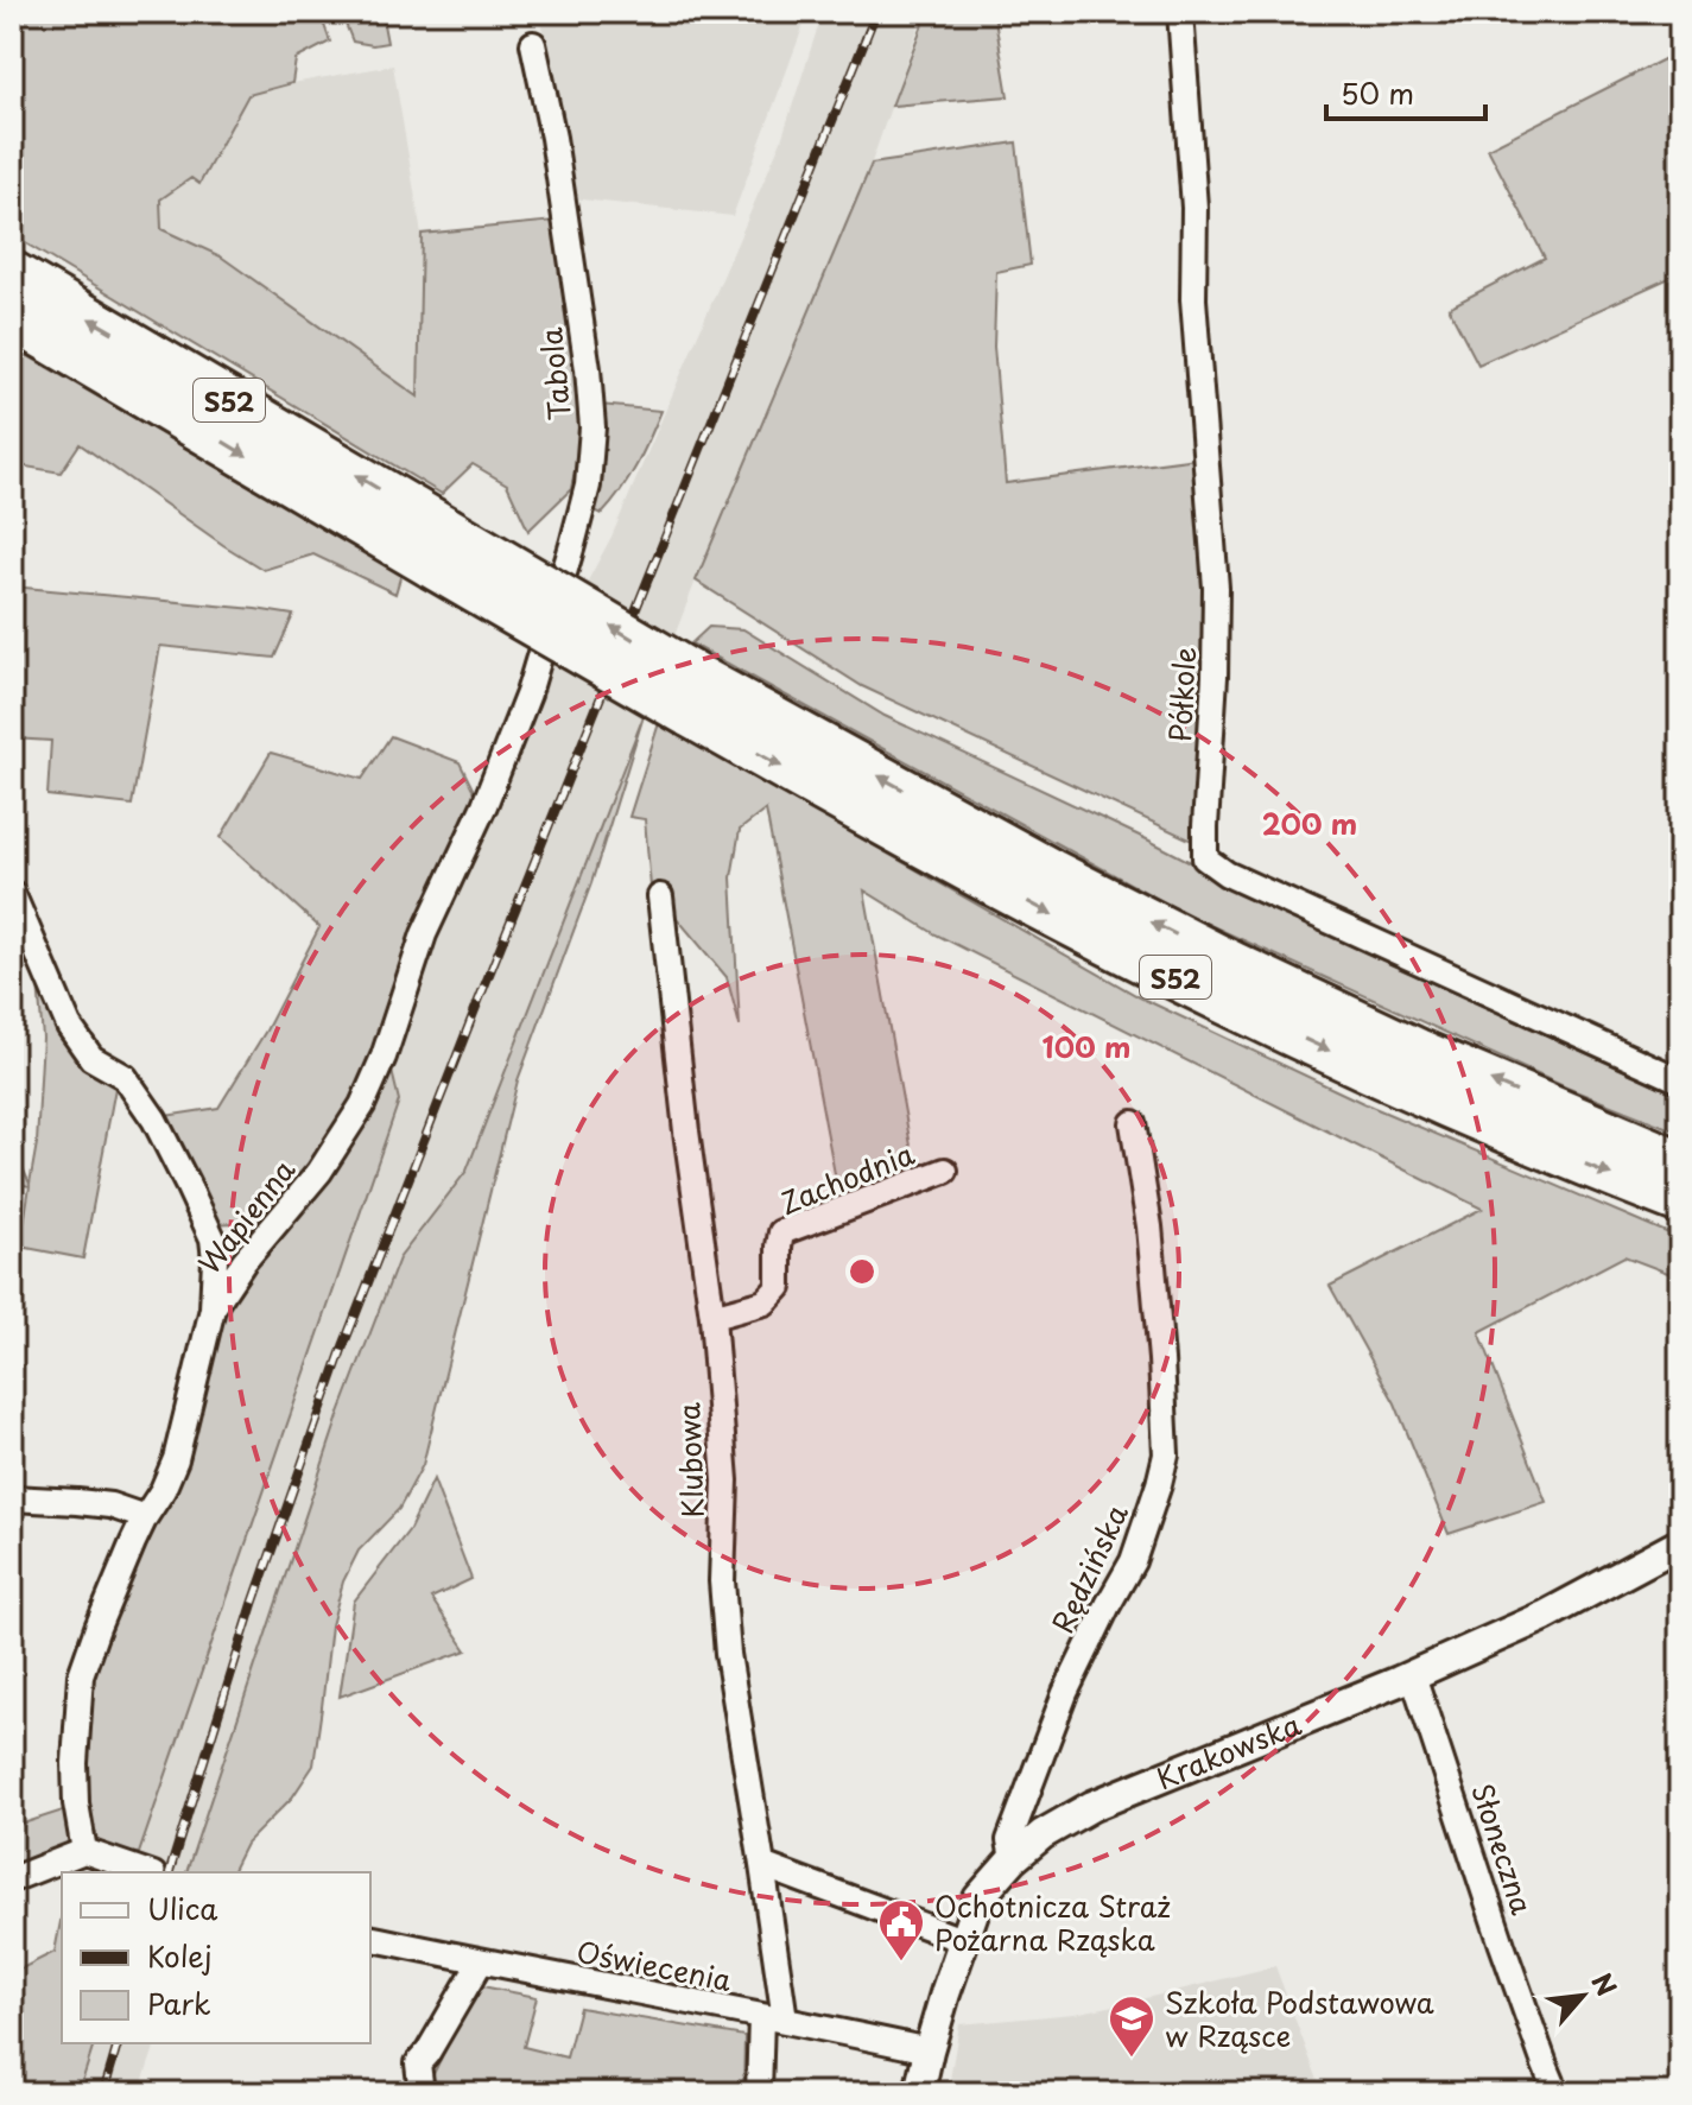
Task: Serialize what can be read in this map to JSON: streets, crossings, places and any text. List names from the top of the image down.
{
  "streets": {
    "highway": ["S52"],
    "street": [
      "Tabola",
      "Półkole",
      "Zachodnia",
      "Wapienna",
      "Klubowa",
      "Rędzińska",
      "Krakowska",
      "Słoneczna",
      "Oświecenia"
    ]
  },
  "crossings": [
    ["Tabola", "Wapienna"],
    ["Zachodnia", "Klubowa"],
    ["Klubowa", "Oświecenia"],
    ["Rędzińska", "Krakowska"],
    ["Krakowska", "Słoneczna"],
    ["Krakowska", "Oświecenia"]
  ],
  "places": {
    "public building": ["Ochotnicza Straż Pożarna Rząska"],
    "school or university": ["Szkoła Podstawowa w Rząsce"]
  },
  "legend": ["Ulica", "Kolej", "Park"],
  "scale_bar": "50 m",
  "north": "top right",
  "rings": ["200 m", "100 m"]
}
